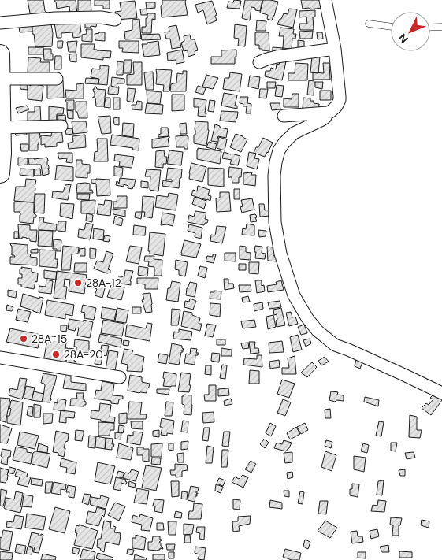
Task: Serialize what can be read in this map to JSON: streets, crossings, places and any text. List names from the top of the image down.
{
  "places": ["28A-12", "28A-15", "28A-20"],
  "north": "bottom left"
}
